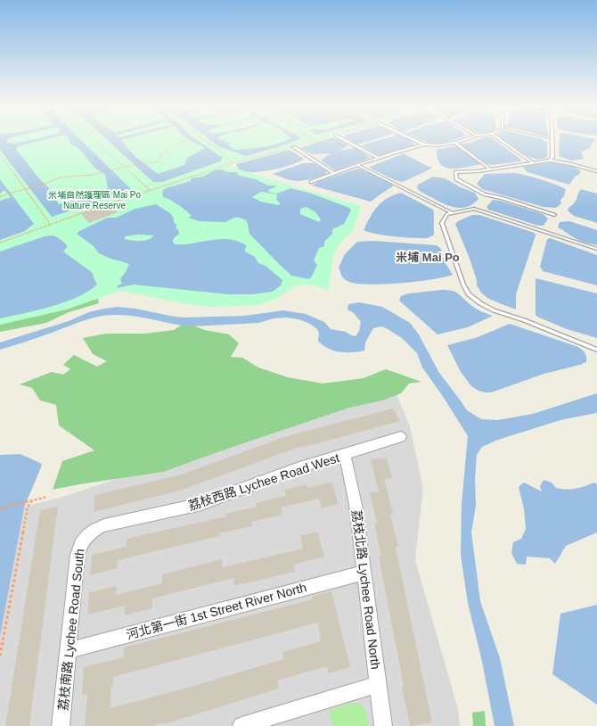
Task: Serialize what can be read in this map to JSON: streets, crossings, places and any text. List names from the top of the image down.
{
  "streets": {
    "street": [
      "荔枝西路 Lychee Road West",
      "荔枝北路 Lychee Road North",
      "河北第一街 1st Street River North",
      "荔枝南路 Lychee Road South"
    ]
  },
  "crossings": [
    ["荔枝西路 Lychee Road West", "荔枝北路 Lychee Road North"],
    ["荔枝西路 Lychee Road West", "荔枝南路 Lychee Road South"],
    ["荔枝北路 Lychee Road North", "河北第一街 1st Street River North"],
    ["河北第一街 1st Street River North", "荔枝南路 Lychee Road South"]
  ],
  "districts": ["米埔 Mai Po"],
  "parks": ["米埔自然護理區 Mai Po Nature Reserve"]
}
